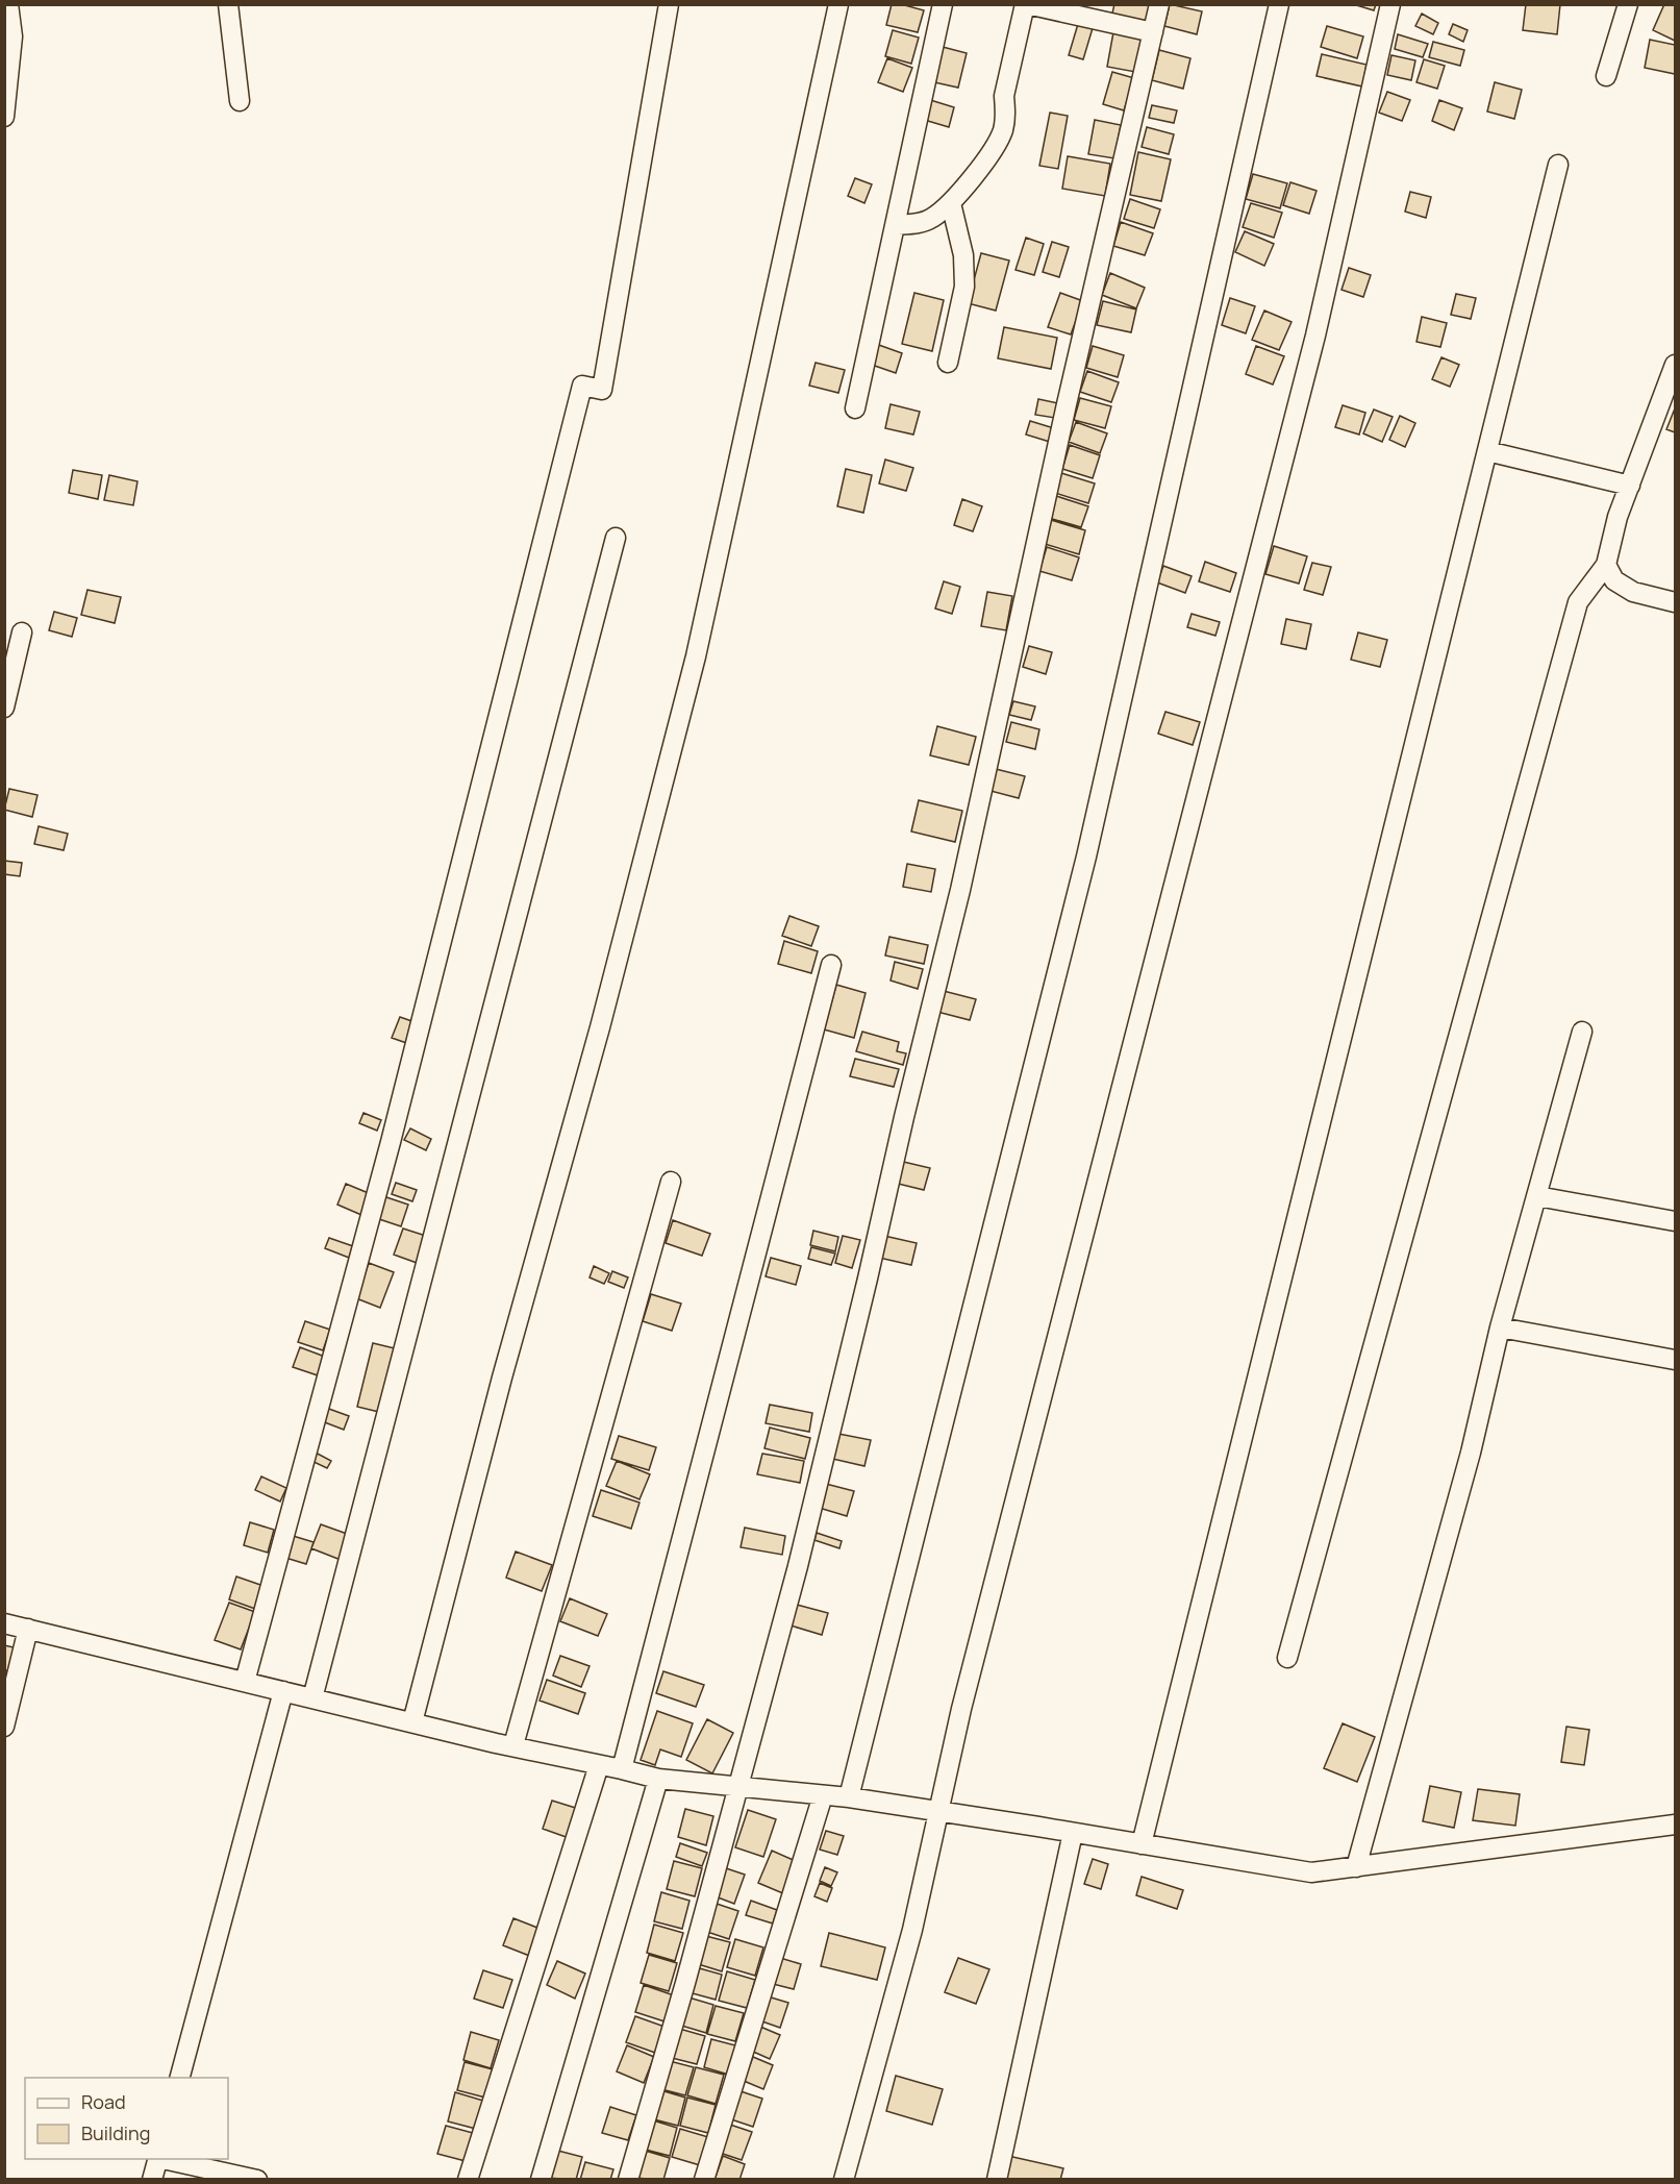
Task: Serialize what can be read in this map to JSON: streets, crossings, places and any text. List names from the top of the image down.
{
  "legend": ["Road", "Building"]
}
